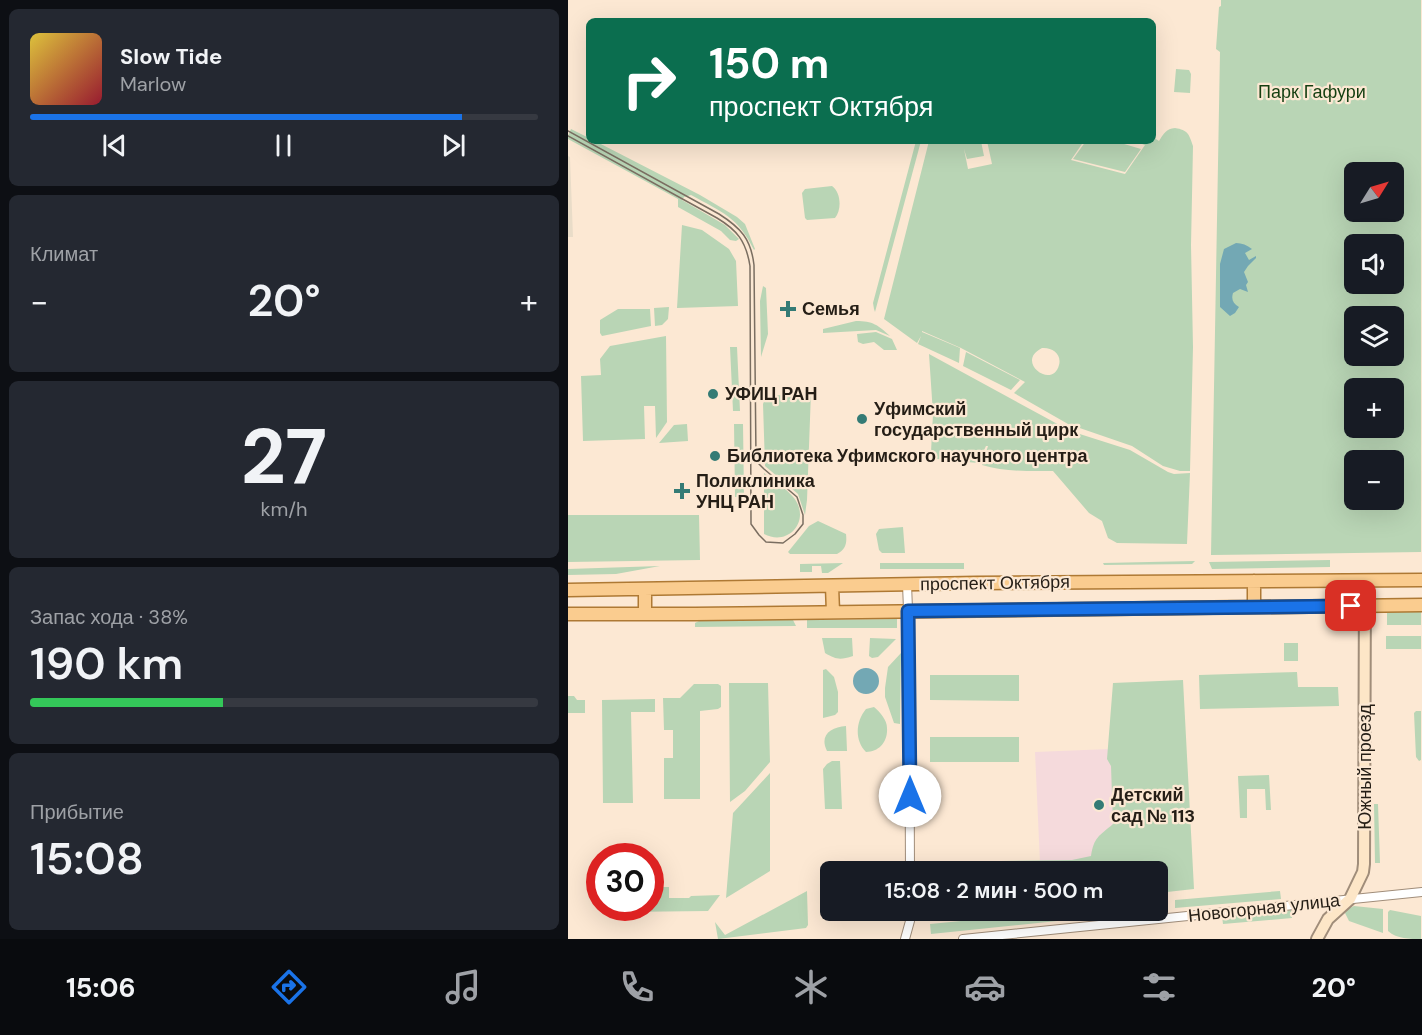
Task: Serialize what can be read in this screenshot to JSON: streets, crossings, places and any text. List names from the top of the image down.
{
  "streets": {
    "main road": ["проспект Октября"],
    "street": ["Южный проезд", "Новогорная улица"]
  },
  "crossings": [
    ["проспект Октября", "Южный проезд"],
    ["Южный проезд", "Новогорная улица"]
  ],
  "parks": ["Парк Гафури"],
  "places": {
    "health": ["Семья", "Поликлиника УНЦ РАН"],
    "other": [
      "УФИЦ РАН",
      "Уфимский государственный цирк",
      "Библиотека Уфимского научного центра",
      "Детский сад № 113"
    ]
  },
  "north": "top right",
  "page": {
    "turn": ["150 m", "проспект Октября"],
    "song": ["Slow Tide", "Marlow"],
    "map_buttons": ["+", "−"],
    "tile": [
      "Климат",
      ["27", "km/h"],
      ["Запас хода · 38%", "190 km"],
      ["Прибытие", "15:08"]
    ],
    "heat": ["−", "20°", "+"],
    "limit": "30",
    "trip": "15:08 · 2 мин · 500 m",
    "tabs": ["15:06", "20°"]
  }
}
